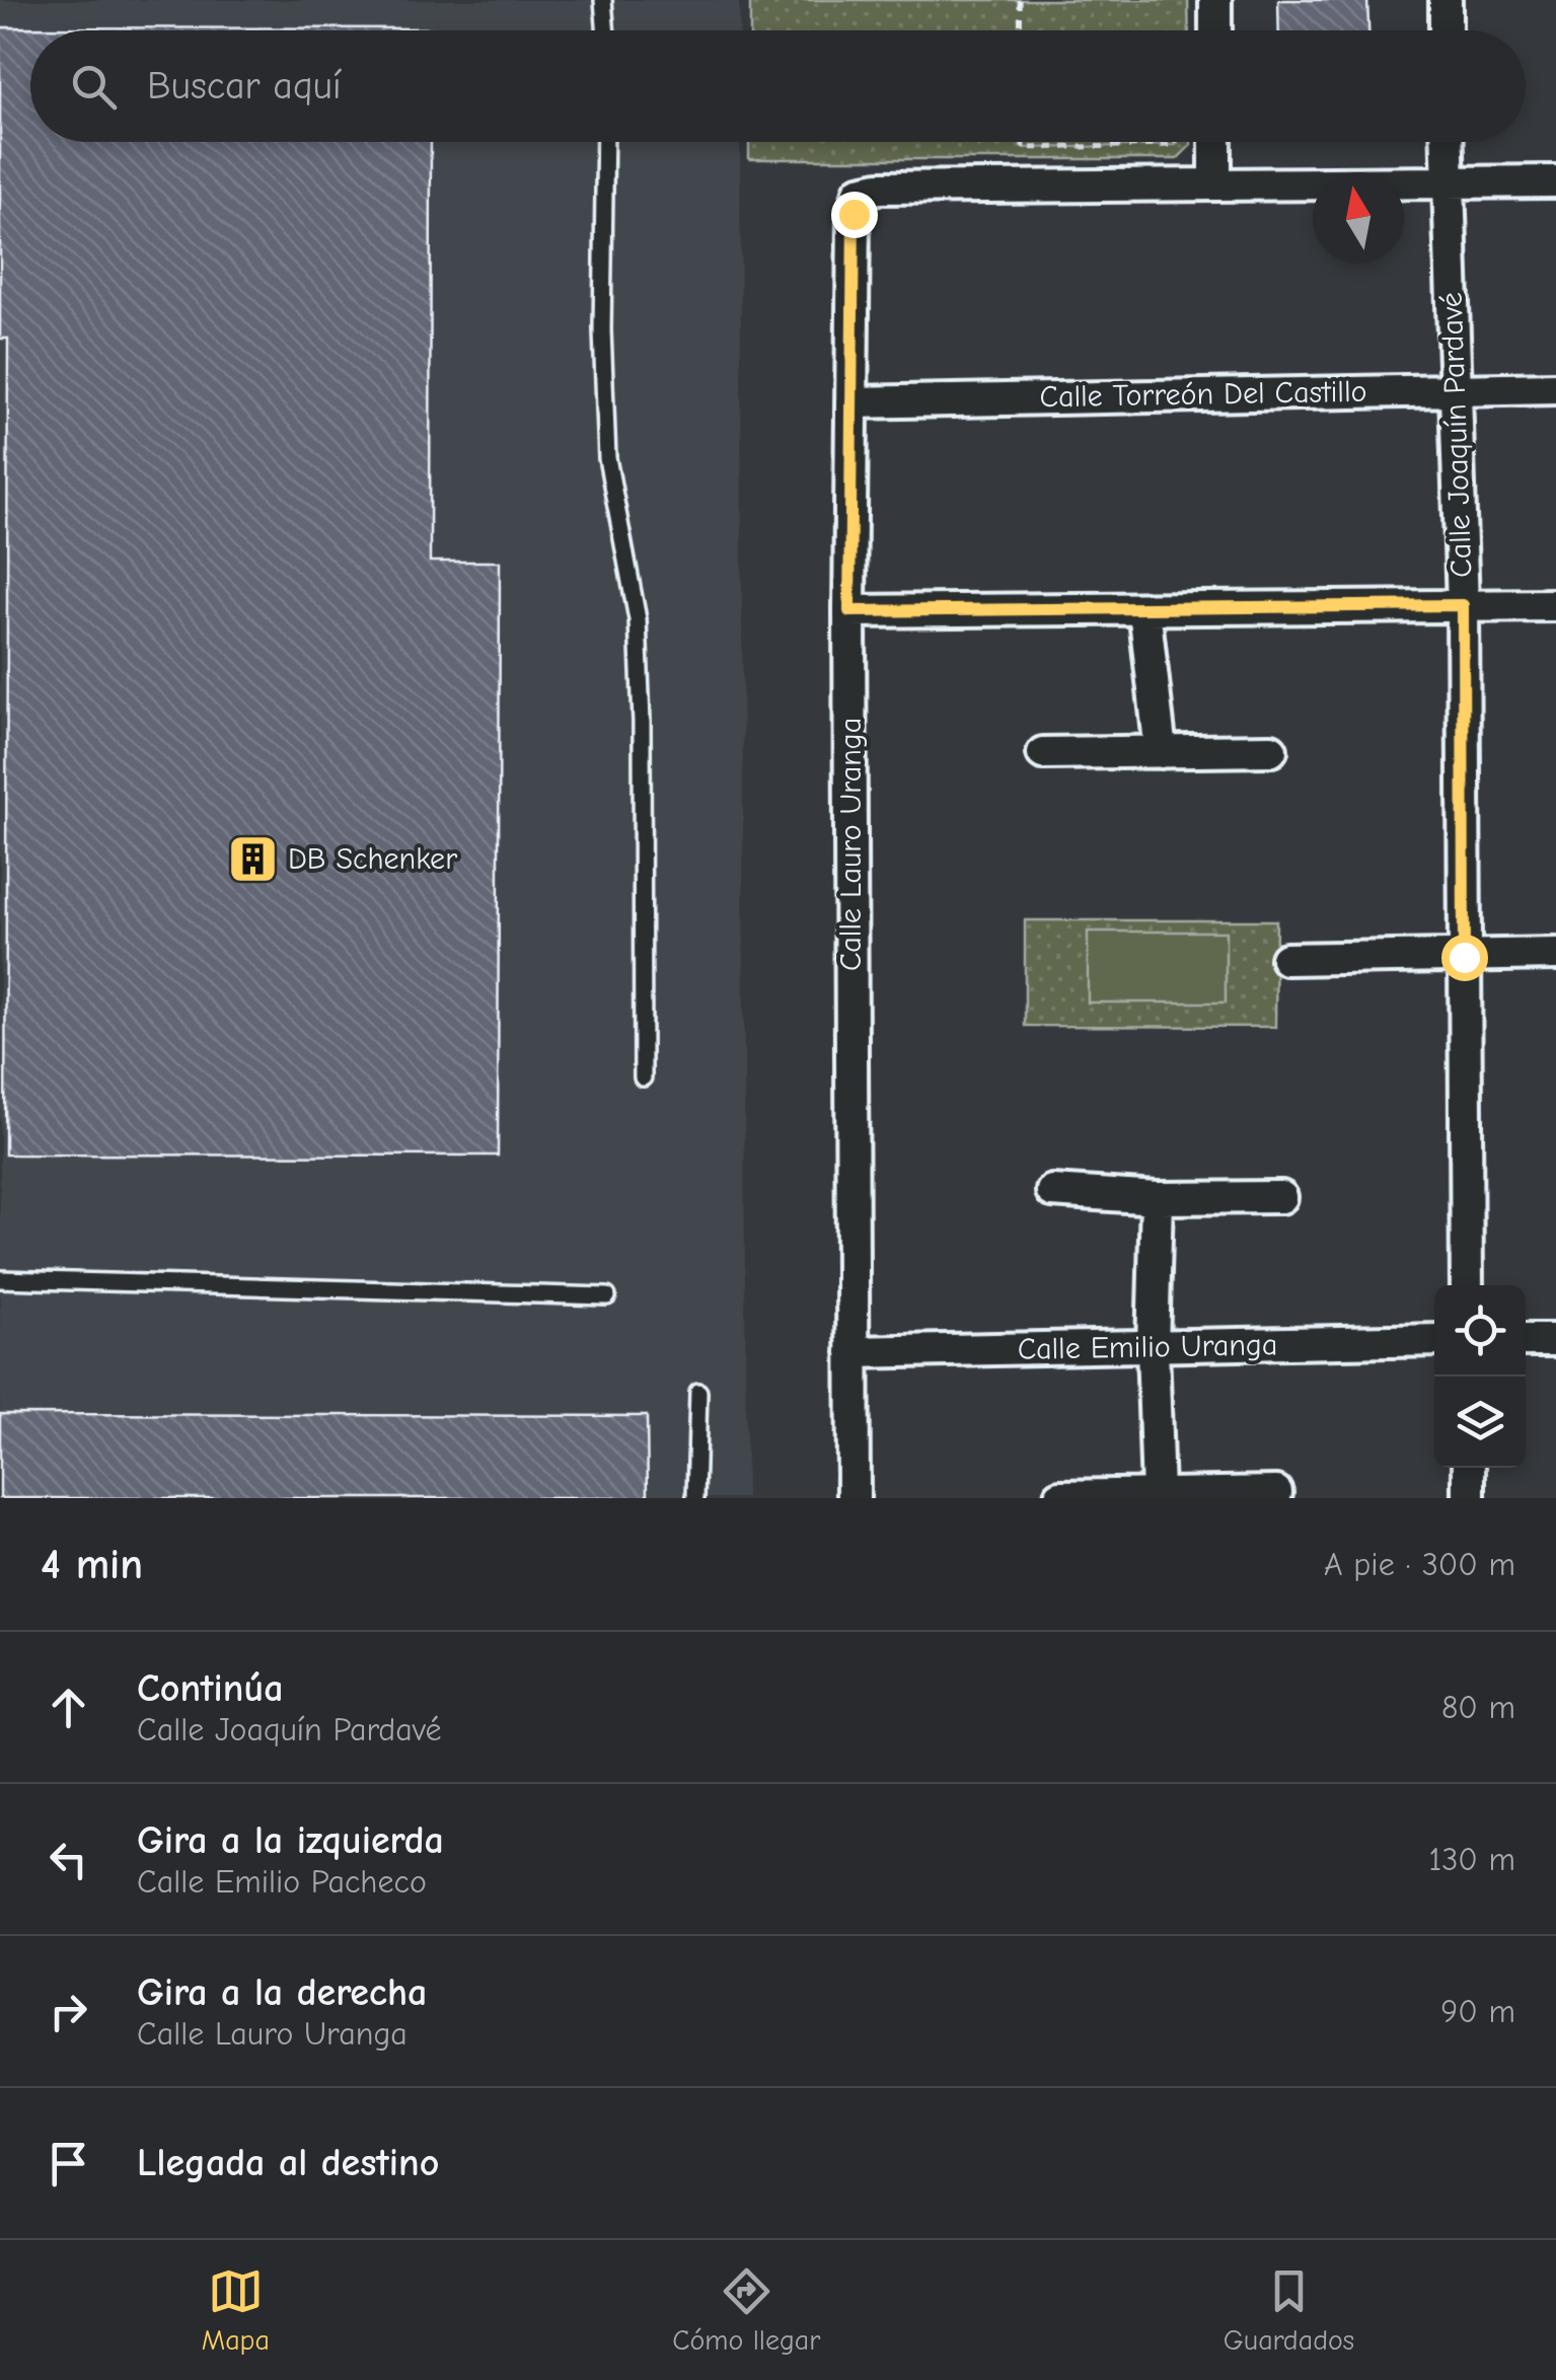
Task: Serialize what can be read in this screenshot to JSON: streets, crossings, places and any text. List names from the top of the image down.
{
  "streets": {
    "street": [
      "Calle Torreón Del Castillo",
      "Calle Joaquín Pardavé",
      "Calle Lauro Uranga",
      "Calle Emilio Uranga"
    ]
  },
  "crossings": [
    ["Calle Torreón Del Castillo", "Calle Joaquín Pardavé"],
    ["Calle Torreón Del Castillo", "Calle Lauro Uranga"],
    ["Calle Lauro Uranga", "Calle Emilio Uranga"]
  ],
  "places": {
    "building": ["DB Schenker"]
  },
  "north": "top",
  "page": {
    "search": "Buscar aquí",
    "heading": ["4 min", "A pie · 300 m"],
    "list": [
      ["Continúa", "Calle Joaquín Pardavé", "80 m"],
      ["Gira a la izquierda", "Calle Emilio Pacheco", "130 m"],
      ["Gira a la derecha", "Calle Lauro Uranga", "90 m"],
      "Llegada al destino"
    ],
    "nav": ["Mapa", "Cómo llegar", "Guardados"]
  }
}
